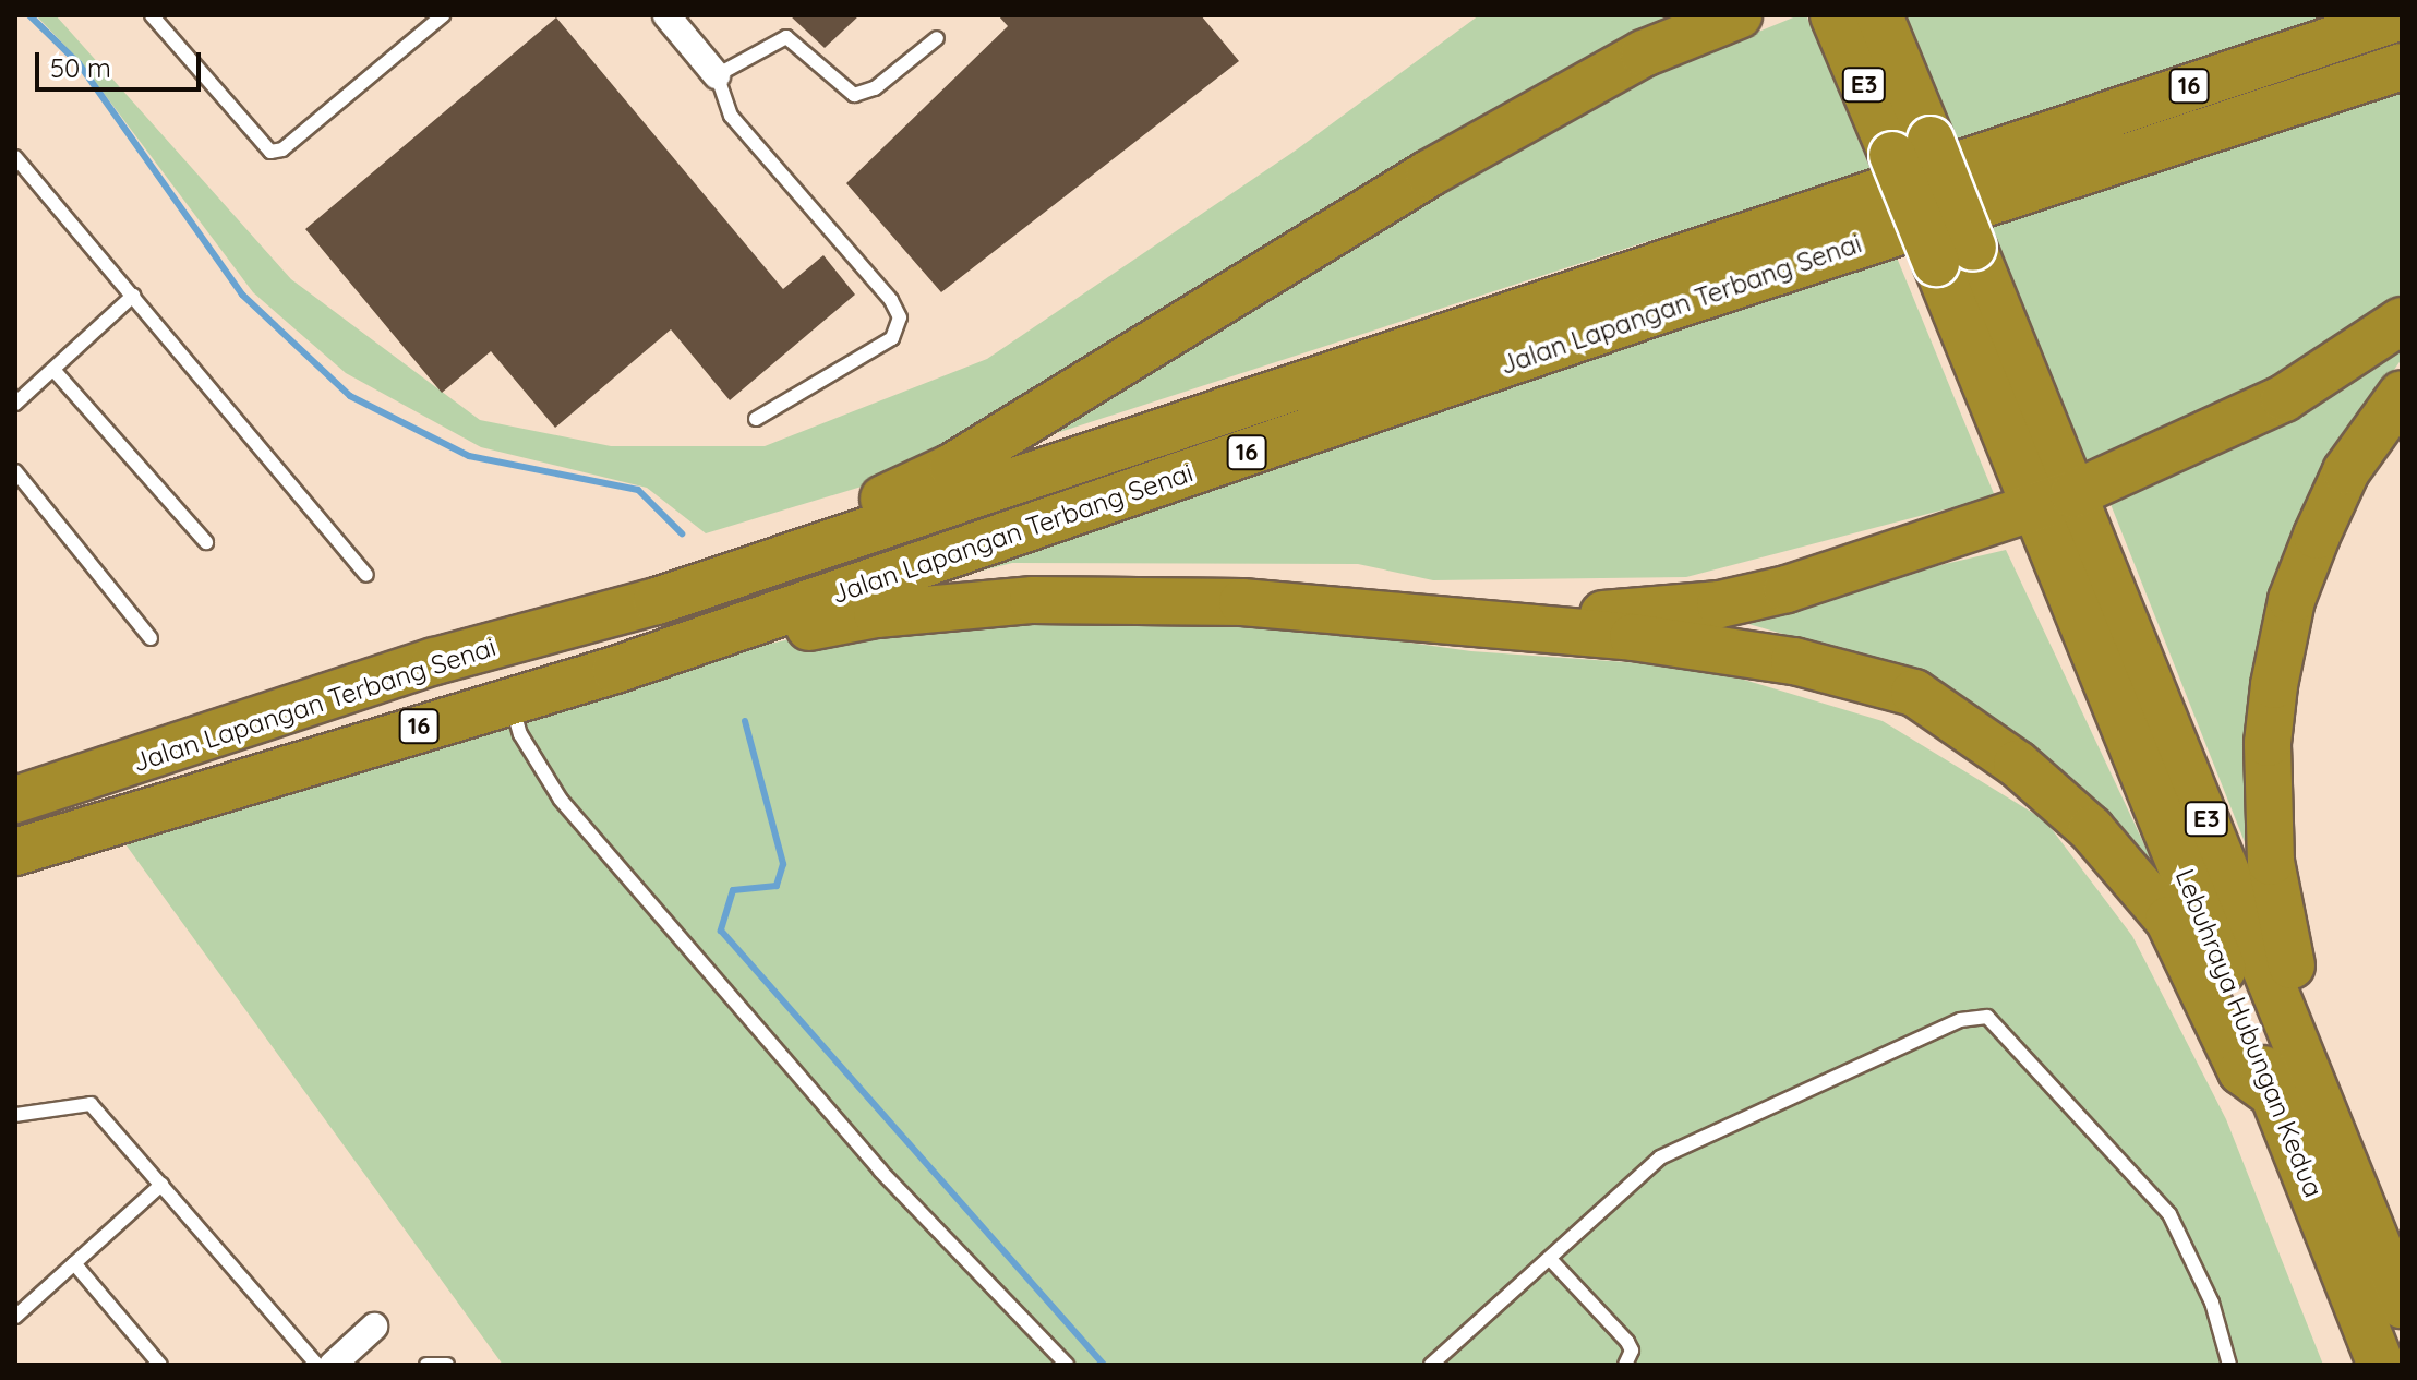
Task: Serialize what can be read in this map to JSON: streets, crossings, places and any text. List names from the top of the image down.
{
  "streets": {
    "highway": [
      "E3",
      "16",
      "Jalan Lapangan Terbang Senai",
      "Lebuhraya Hubungan Kedua"
    ]
  },
  "crossings": [
    ["E3", "Lebuhraya Hubungan Kedua"]
  ],
  "scale_bar": "50 m"
}
